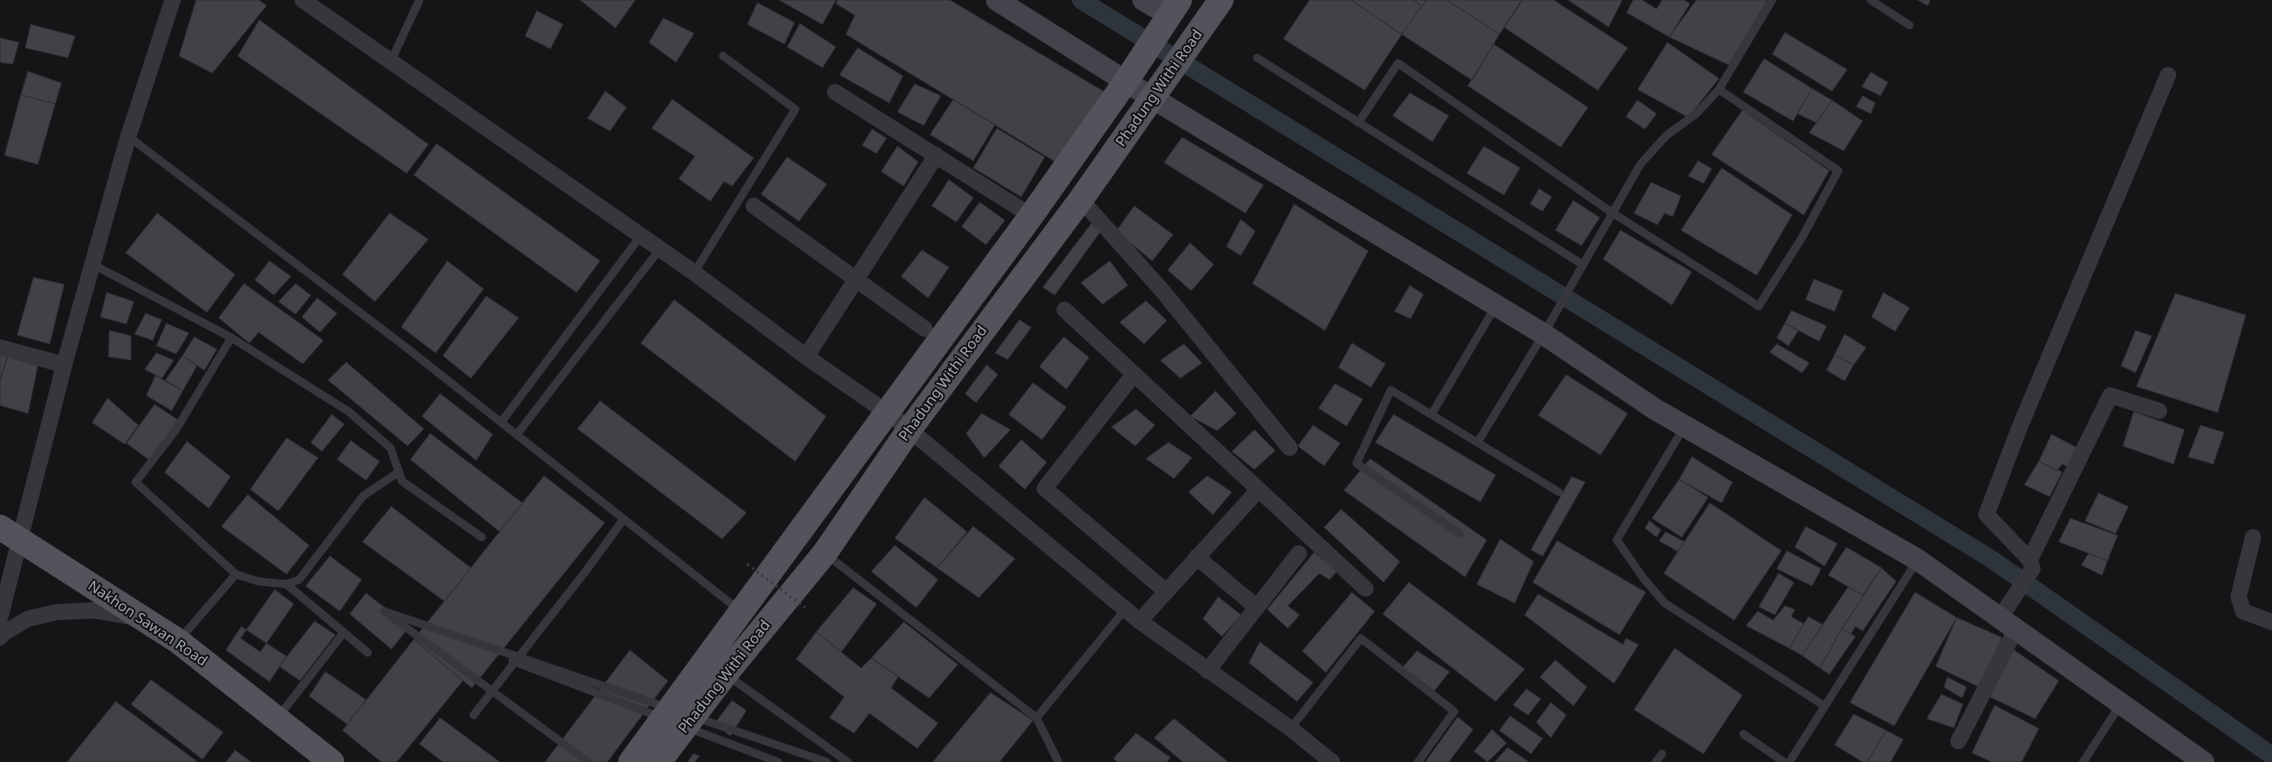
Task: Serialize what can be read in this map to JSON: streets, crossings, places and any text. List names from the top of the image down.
{
  "streets": {
    "main road": ["Phadung Withi Road", "Nakhon Sawan Road"]
  }
}
